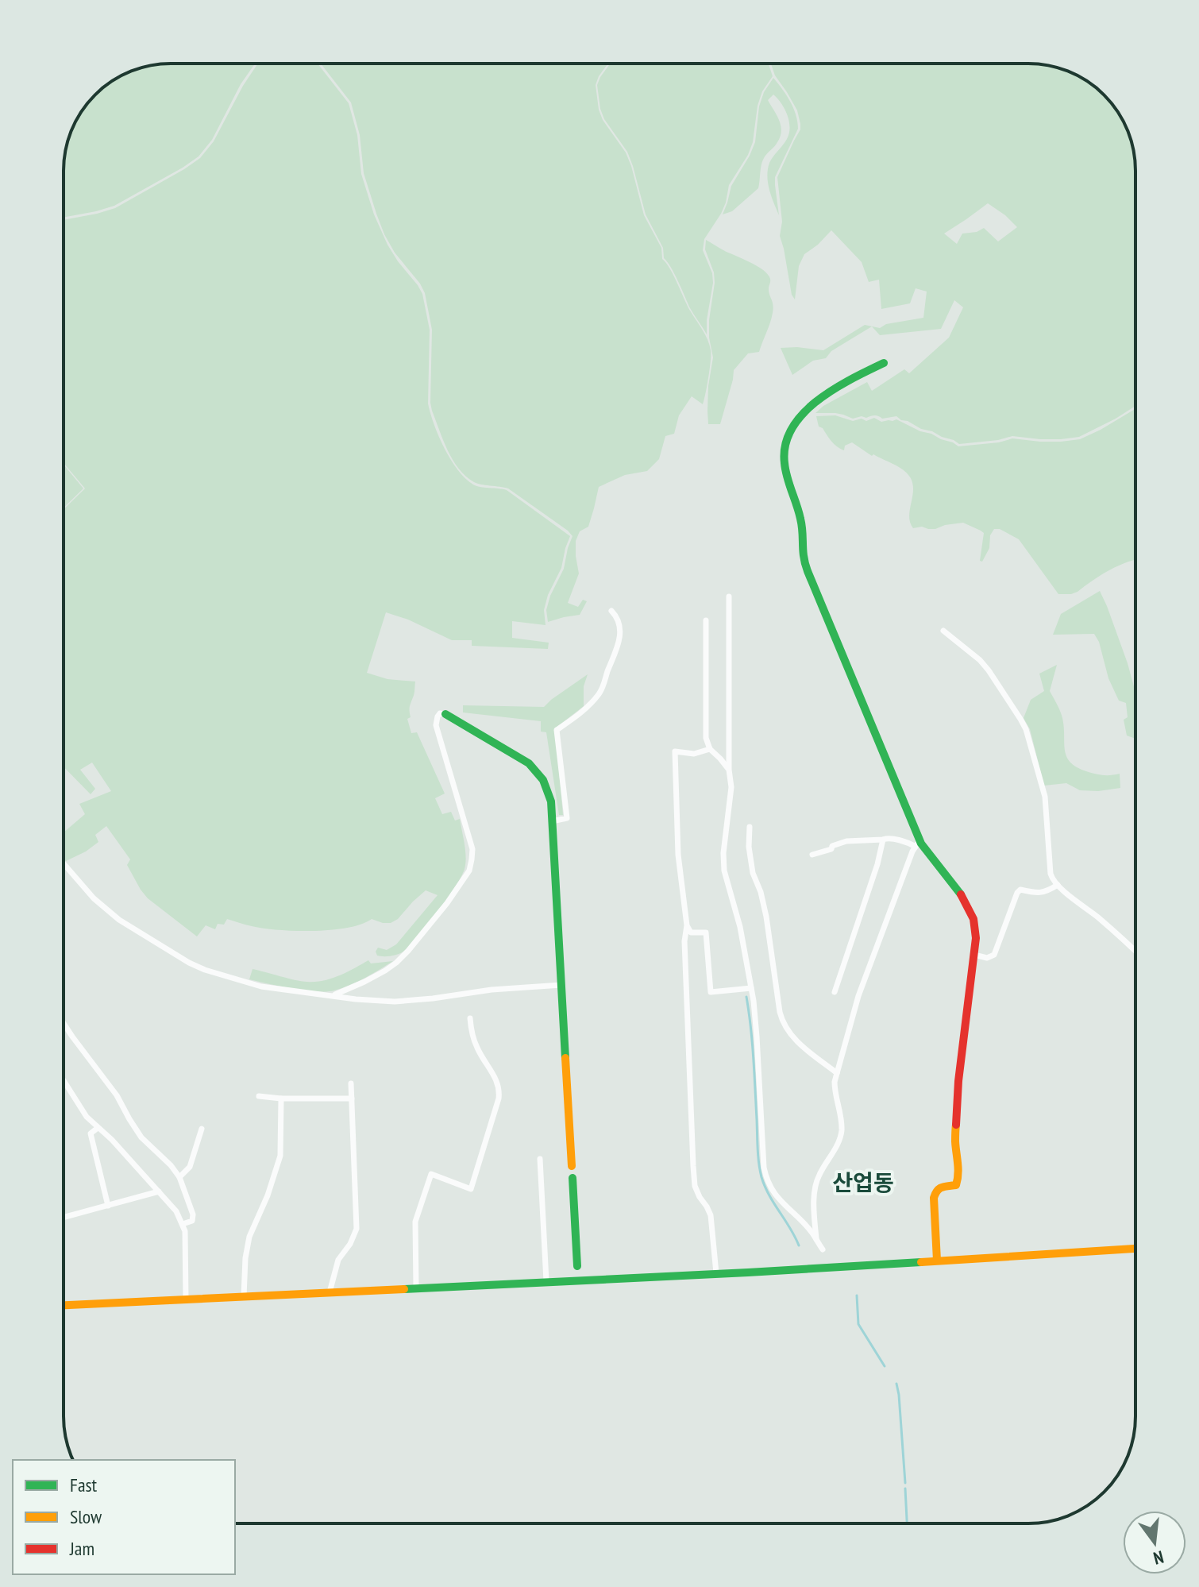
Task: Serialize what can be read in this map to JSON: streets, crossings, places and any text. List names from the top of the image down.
{
  "districts": ["산업동"],
  "legend": ["Fast", "Slow", "Jam"],
  "north": "bottom"
}
